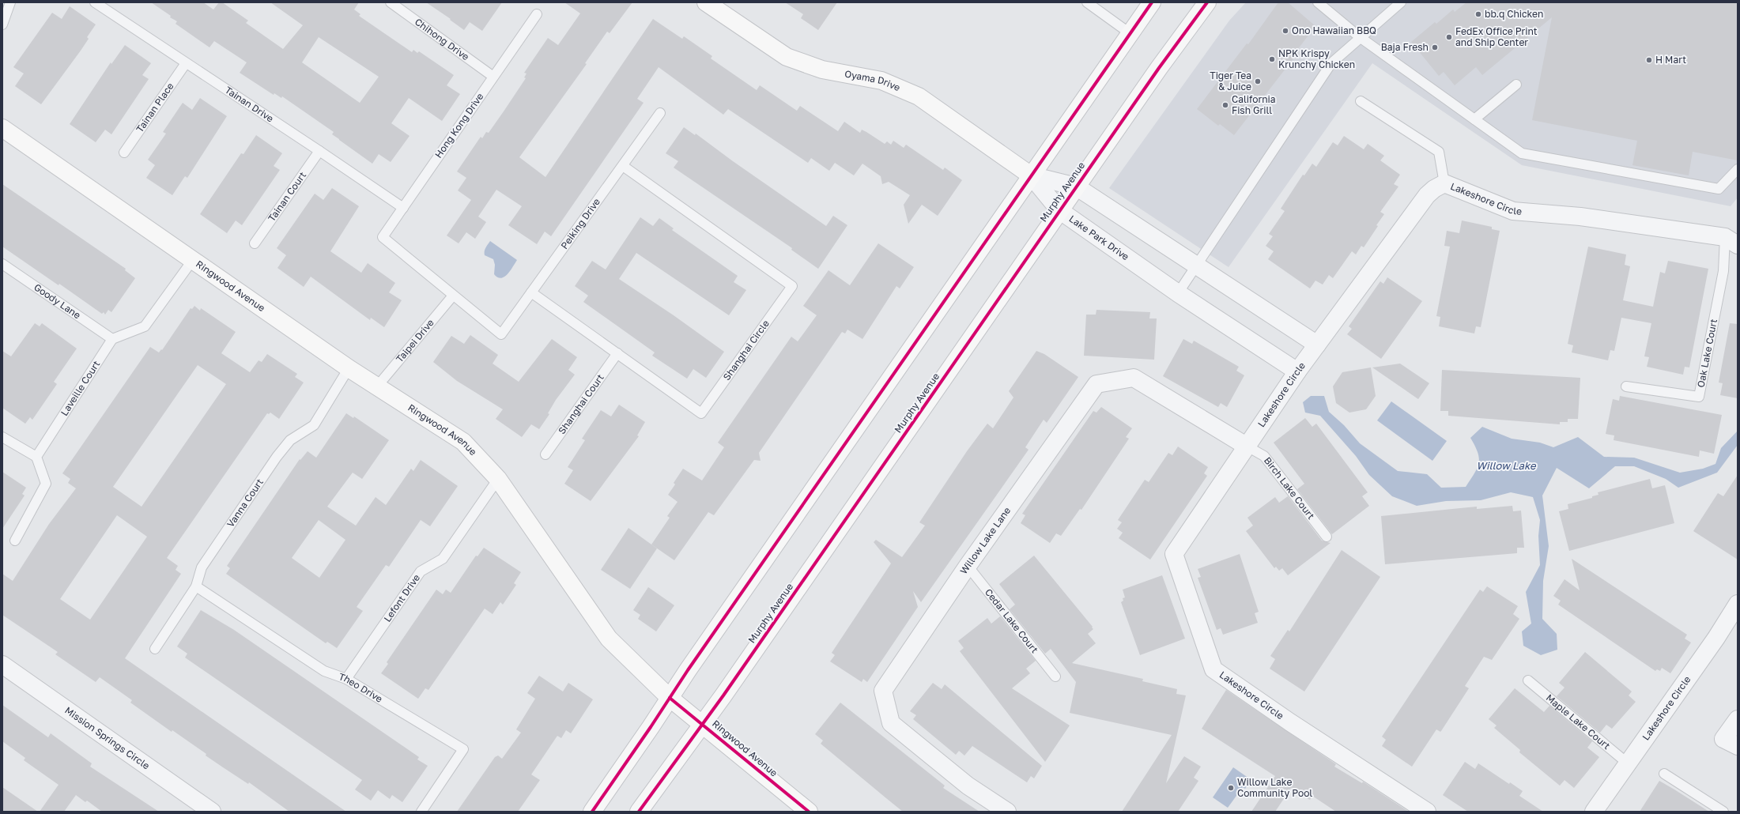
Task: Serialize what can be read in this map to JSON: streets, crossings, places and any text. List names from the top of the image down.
{
  "streets": {
    "main road": ["Oyama Drive", "Murphy Avenue", "Ringwood Avenue"],
    "street": [
      "Lakeshore Circle",
      "Lake Park Drive",
      "Willow Lake Lane",
      "Mission Springs Circle"
    ],
    "lane": [
      "Chihong Drive",
      "Tainan Drive",
      "Tainan Place",
      "Hong Kong Drive",
      "Tainan Court",
      "Peiking Drive",
      "Goody Lane",
      "Taipei Drive",
      "Shanghai Circle",
      "Oak Lake Court",
      "Laveille Court",
      "Shanghai Court",
      "Birch Lake Court",
      "Vanna Court",
      "Lefont Drive",
      "Cedar Lake Court",
      "Theo Drive",
      "Maple Lake Court"
    ]
  },
  "crossings": [
    ["Chihong Drive", "Hong Kong Drive"],
    ["Oyama Drive", "Lake Park Drive"],
    ["Tainan Drive", "Tainan Place"],
    ["Tainan Drive", "Hong Kong Drive"],
    ["Tainan Drive", "Tainan Court"],
    ["Hong Kong Drive", "Peiking Drive"],
    ["Hong Kong Drive", "Taipei Drive"],
    ["Murphy Avenue", "Lake Park Drive"],
    ["Murphy Avenue", "Ringwood Avenue"],
    ["Lakeshore Circle", "Lake Park Drive"],
    ["Lakeshore Circle", "Oak Lake Court"],
    ["Lakeshore Circle", "Birch Lake Court"],
    ["Lakeshore Circle", "Willow Lake Lane"],
    ["Lakeshore Circle", "Maple Lake Court"],
    ["Peiking Drive", "Taipei Drive"],
    ["Peiking Drive", "Shanghai Circle"],
    ["Ringwood Avenue", "Taipei Drive"],
    ["Ringwood Avenue", "Vanna Court"],
    ["Ringwood Avenue", "Lefont Drive"],
    ["Goody Lane", "Laveille Court"],
    ["Shanghai Circle", "Shanghai Court"],
    ["Birch Lake Court", "Willow Lake Lane"],
    ["Vanna Court", "Theo Drive"],
    ["Willow Lake Lane", "Cedar Lake Court"],
    ["Lefont Drive", "Theo Drive"]
  ],
  "water": ["Willow Lake"],
  "places": [
    "bb.q Chicken",
    "Ono Hawaiian BBQ",
    "FedEx Office Print and Ship Center",
    "Baja Fresh",
    "NPK Krispy Krunchy Chicken",
    "H Mart",
    "Tiger Tea & Juice",
    "California Fish Grill",
    "Willow Lake Community Pool"
  ]
}
